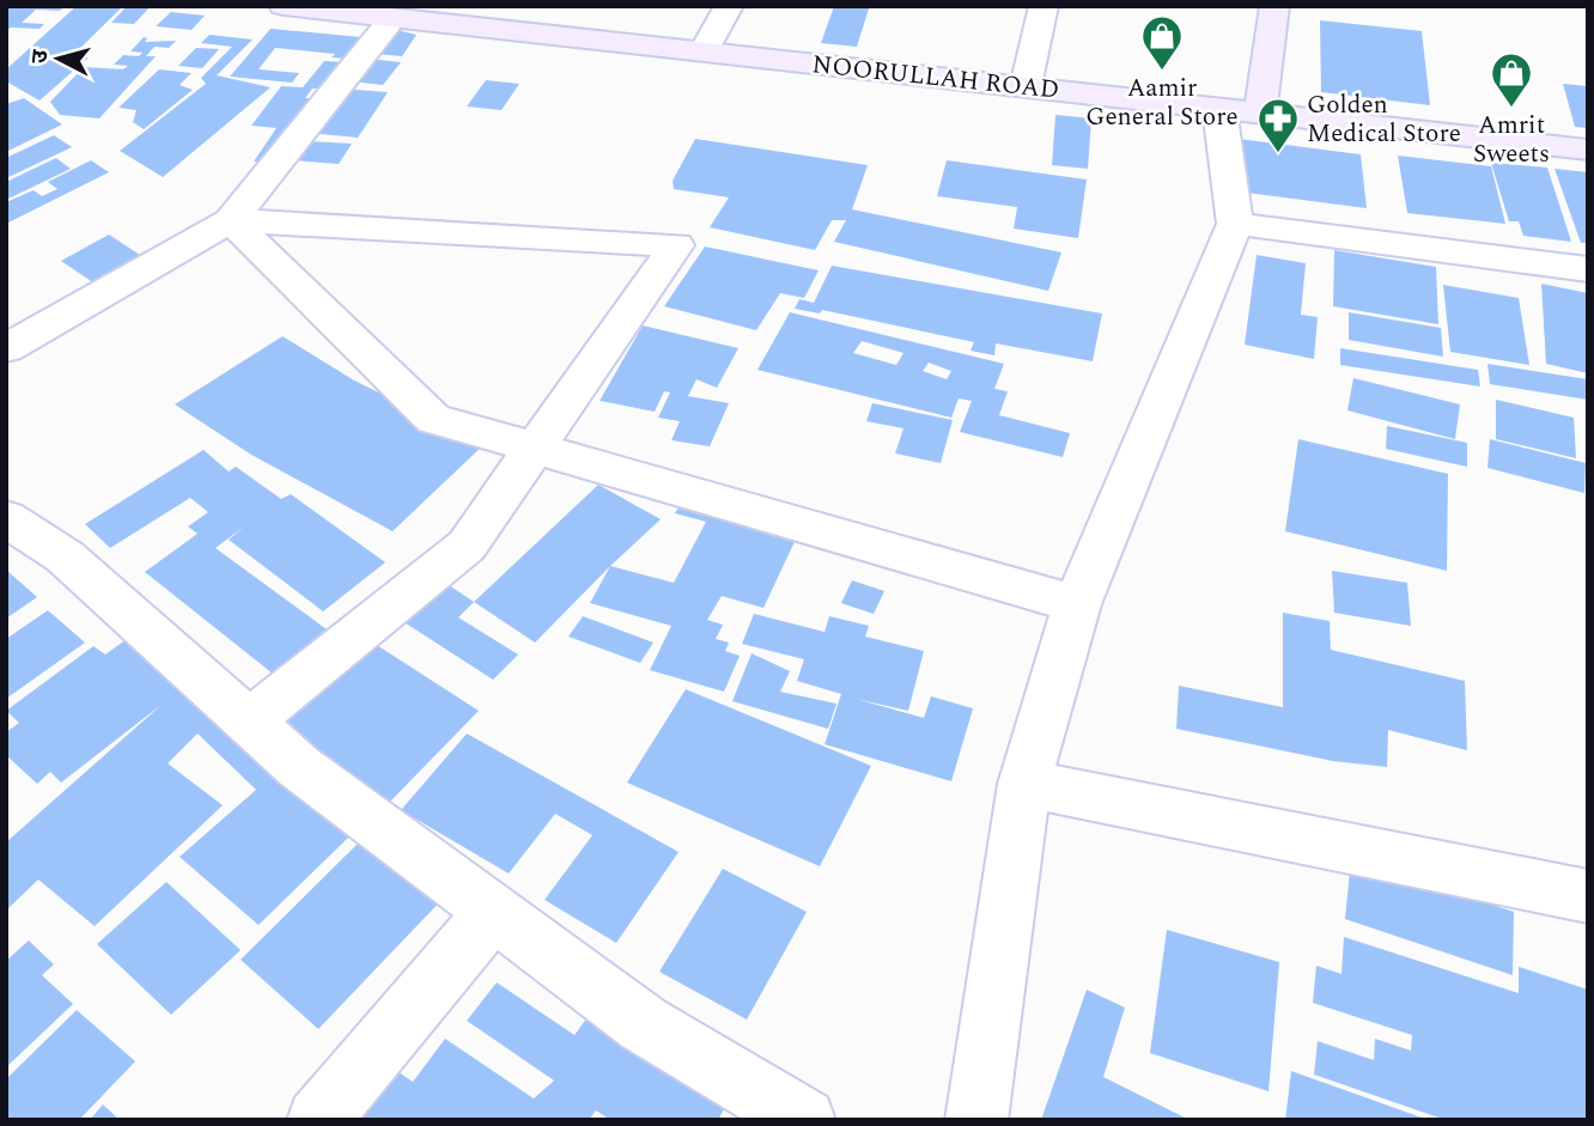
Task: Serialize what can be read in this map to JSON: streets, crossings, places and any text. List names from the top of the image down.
{
  "streets": {
    "main road": ["NOORULLAH ROAD"]
  },
  "places": {
    "shop": ["Aamir General Store", "Amrit Sweets"],
    "pharmacy": ["Golden Medical Store"]
  },
  "north": "left"
}
